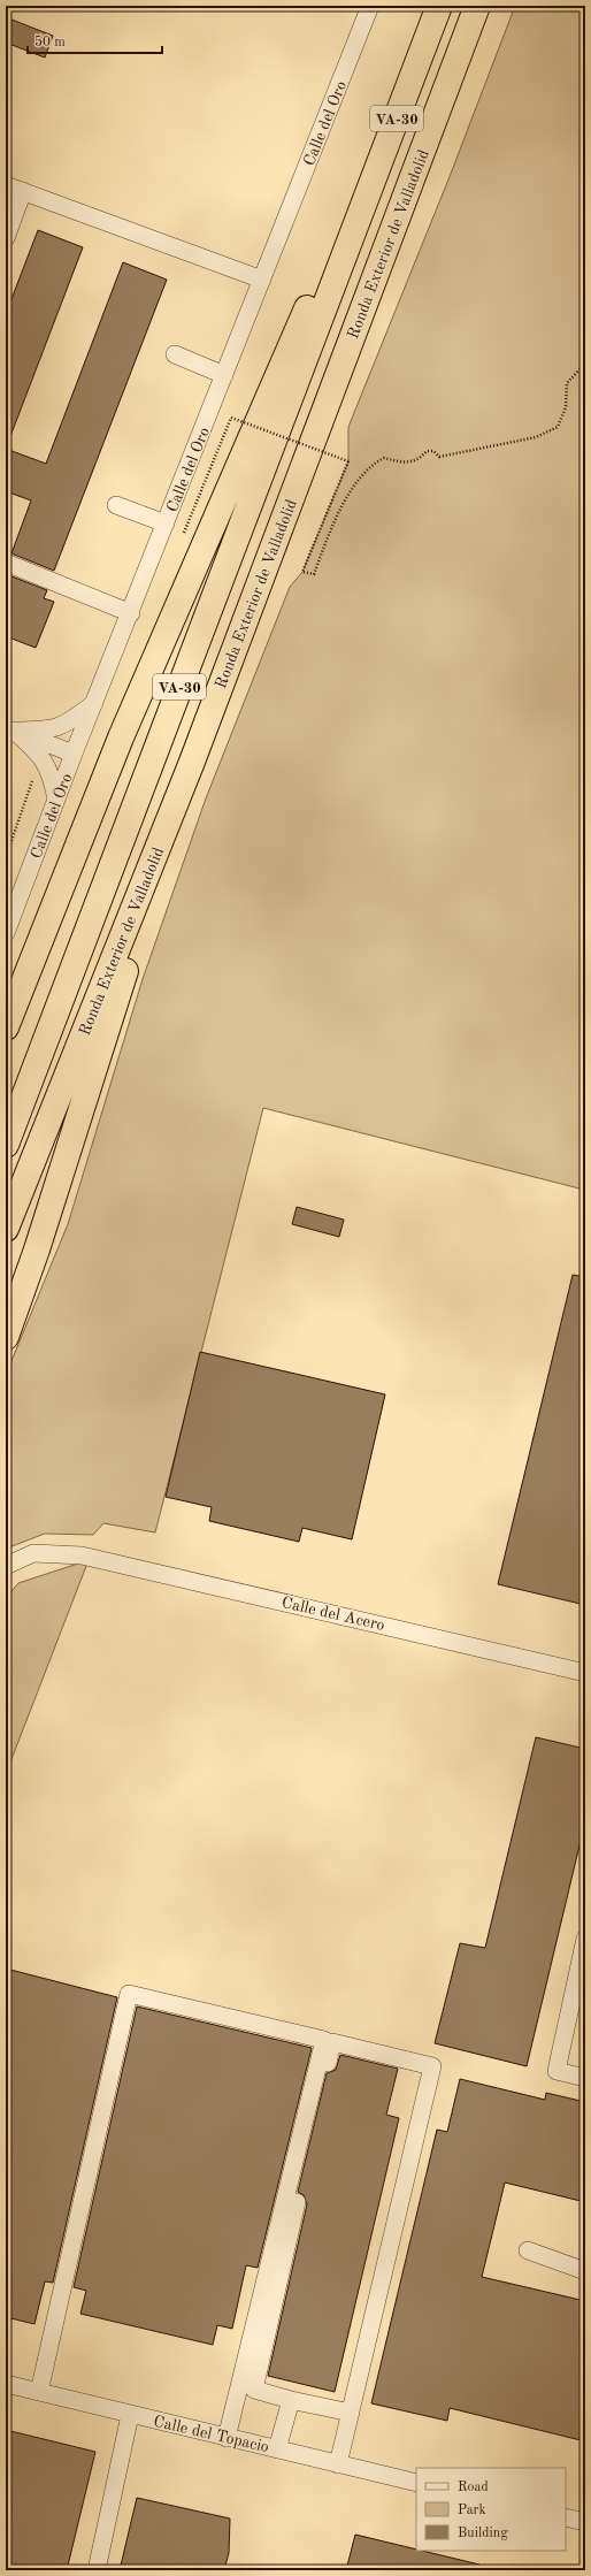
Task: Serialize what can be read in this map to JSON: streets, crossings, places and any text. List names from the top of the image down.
{
  "streets": {
    "highway": ["VA-30", "Ronda Exterior de Valladolid"],
    "street": ["Calle del Oro", "Calle del Acero", "Calle del Topacio"]
  },
  "legend": ["Road", "Park", "Building"],
  "scale_bar": "50 m"
}
